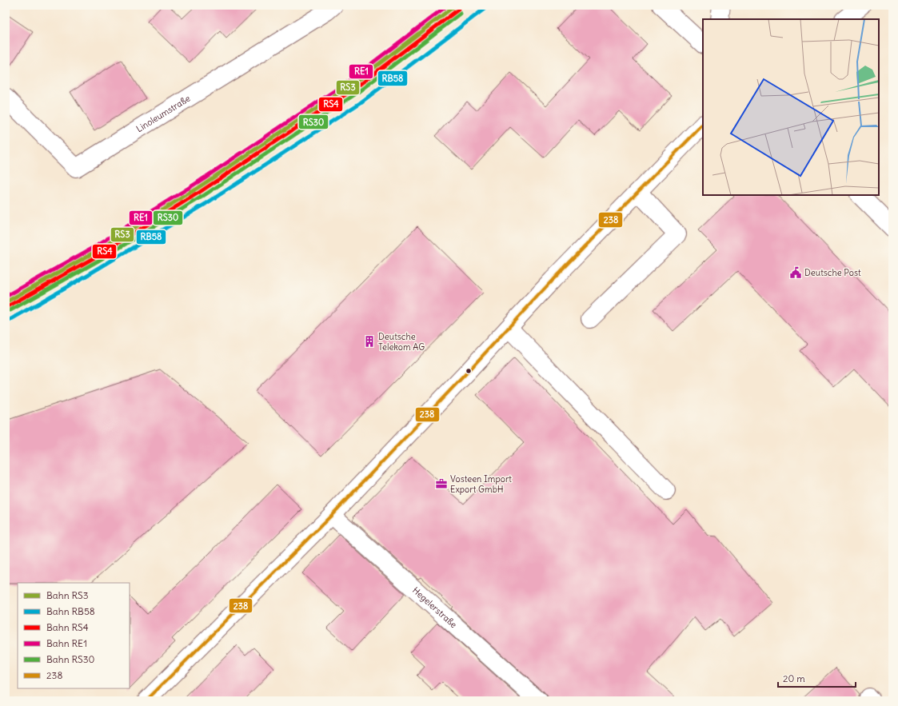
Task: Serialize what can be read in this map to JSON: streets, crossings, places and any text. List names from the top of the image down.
{
  "streets": {
    "street": ["Linoleumstraße", "Hegelerstraße"]
  },
  "places": {
    "public building": ["Deutsche Post"],
    "building": ["Deutsche Telekom AG"],
    "office": ["Vosteen Import Export GmbH"]
  },
  "lines": [
    "rail line RS3",
    "rail line RB58",
    "rail line RE1",
    "rail line RS4",
    "rail line RS30",
    "transit line 238"
  ],
  "legend": [
    "Bahn RS3",
    "Bahn RB58",
    "Bahn RS4",
    "Bahn RE1",
    "Bahn RS30",
    "238"
  ],
  "scale_bar": "20 m"
}
